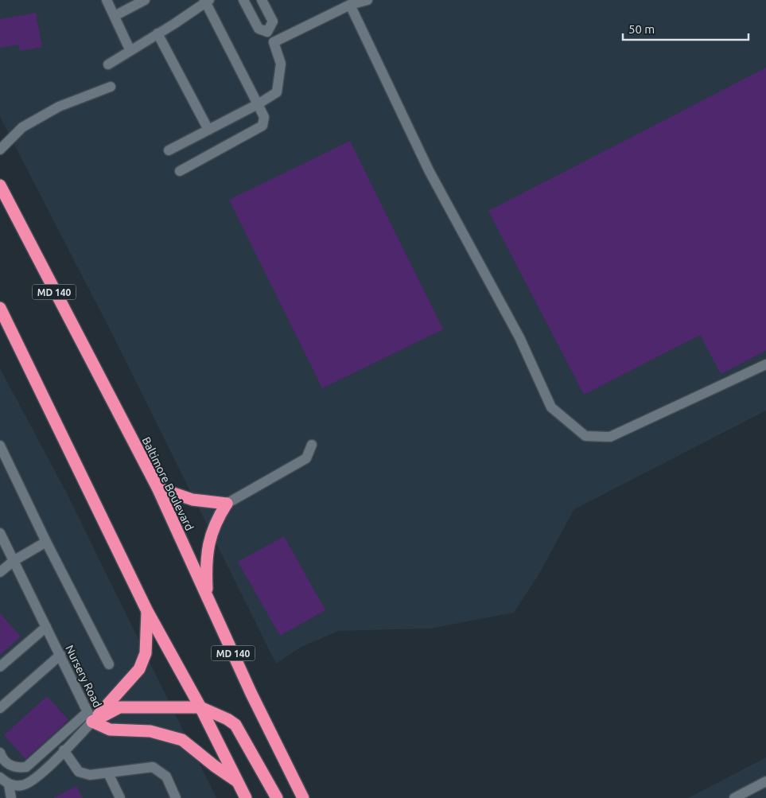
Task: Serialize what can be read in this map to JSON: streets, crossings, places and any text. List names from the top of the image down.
{
  "streets": {
    "highway": ["MD 140", "Baltimore Boulevard"],
    "street": ["Nursery Road"]
  },
  "scale_bar": "50 m"
}
